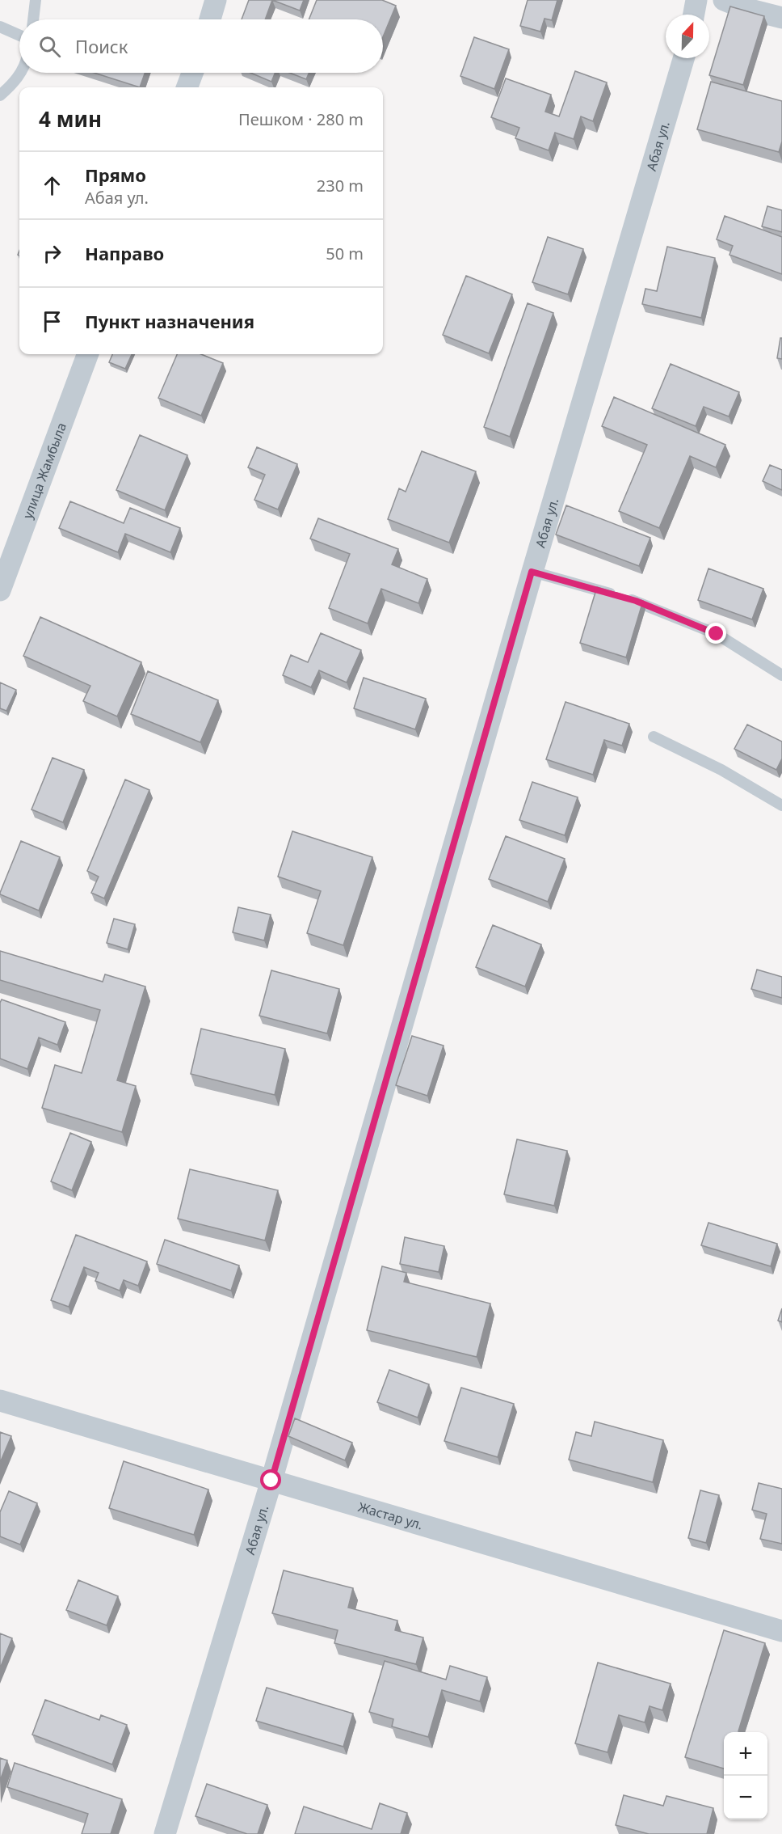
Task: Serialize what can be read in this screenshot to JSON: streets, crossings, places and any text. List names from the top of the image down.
{
  "streets": {
    "street": ["Абая ул.", "улица Жамбыла", "Жастар ул."]
  },
  "crossings": [
    ["Абая ул.", "Жастар ул."]
  ],
  "north": "top",
  "page": {
    "search": "Поиск",
    "heading": ["4 мин", "Пешком · 280 m"],
    "list": [
      ["Прямо", "Абая ул.", "230 m"],
      ["Направо", "50 m"],
      "Пункт назначения"
    ],
    "map_buttons": ["+", "−"]
  }
}
